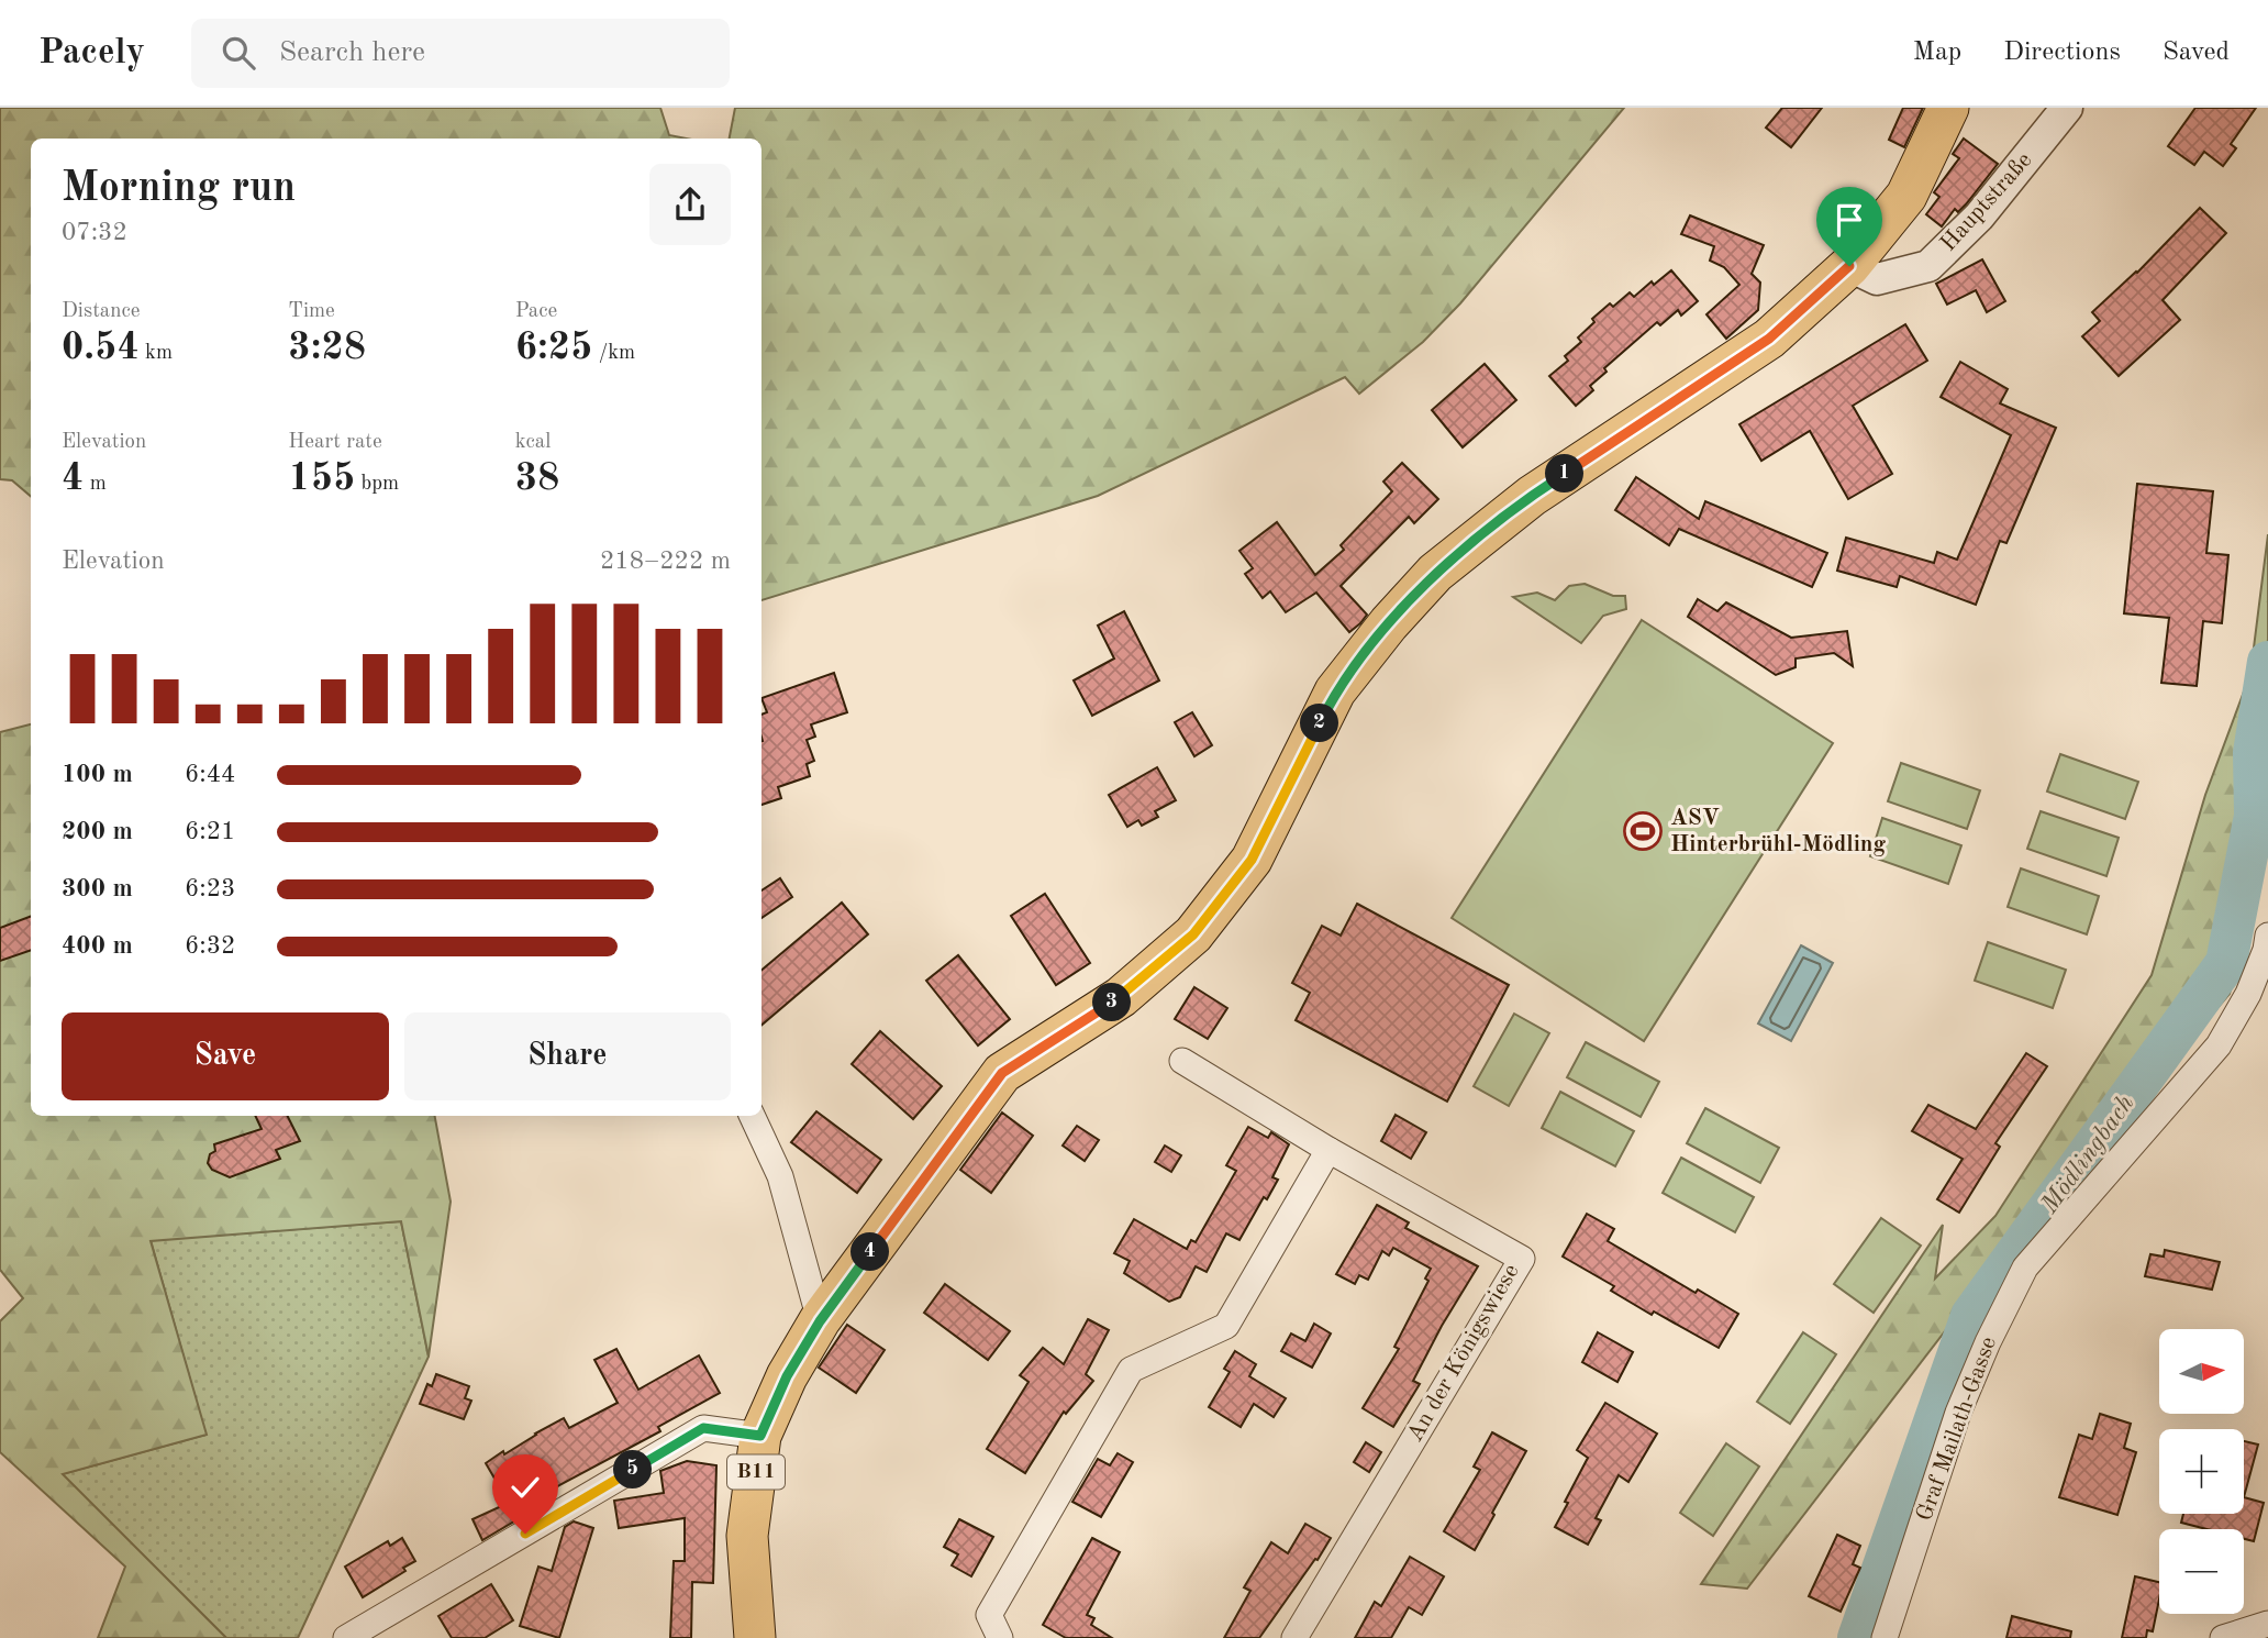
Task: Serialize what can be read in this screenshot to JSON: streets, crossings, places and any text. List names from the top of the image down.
{
  "streets": {
    "main road": ["B11"],
    "street": ["Hauptstraße", "An der Königswiese", "Graf Mailath-Gasse"]
  },
  "crossings": [
    ["Hauptstraße", "B11"]
  ],
  "water": ["Mödlingbach"],
  "places": {
    "sports": ["ASV Hinterbrühl-Mödling"]
  },
  "north": "right",
  "page": {
    "header": "Pacely",
    "search": "Search here",
    "nav": ["Map", "Directions", "Saved"],
    "heading": ["Morning run", "07:32"],
    "stats": [
      ["Distance", "0.54 km"],
      ["Time", "3:28"],
      ["Pace", "6:25 /km"],
      ["Elevation", "4 m"],
      ["Heart rate", "155 bpm"],
      ["kcal", "38"]
    ],
    "pins": [
      "1",
      "2",
      "3",
      "4",
      "5"
    ],
    "chart": ["Elevation", "218–222 m"],
    "list": [
      {
        "name": "100 m",
        "note": "6:44"
      },
      {
        "name": "200 m",
        "note": "6:21"
      },
      {
        "name": "300 m",
        "note": "6:23"
      },
      {
        "name": "400 m",
        "note": "6:32"
      }
    ],
    "buttons": ["Save", "Share"],
    "map_buttons": ["+", "−"]
  }
}
